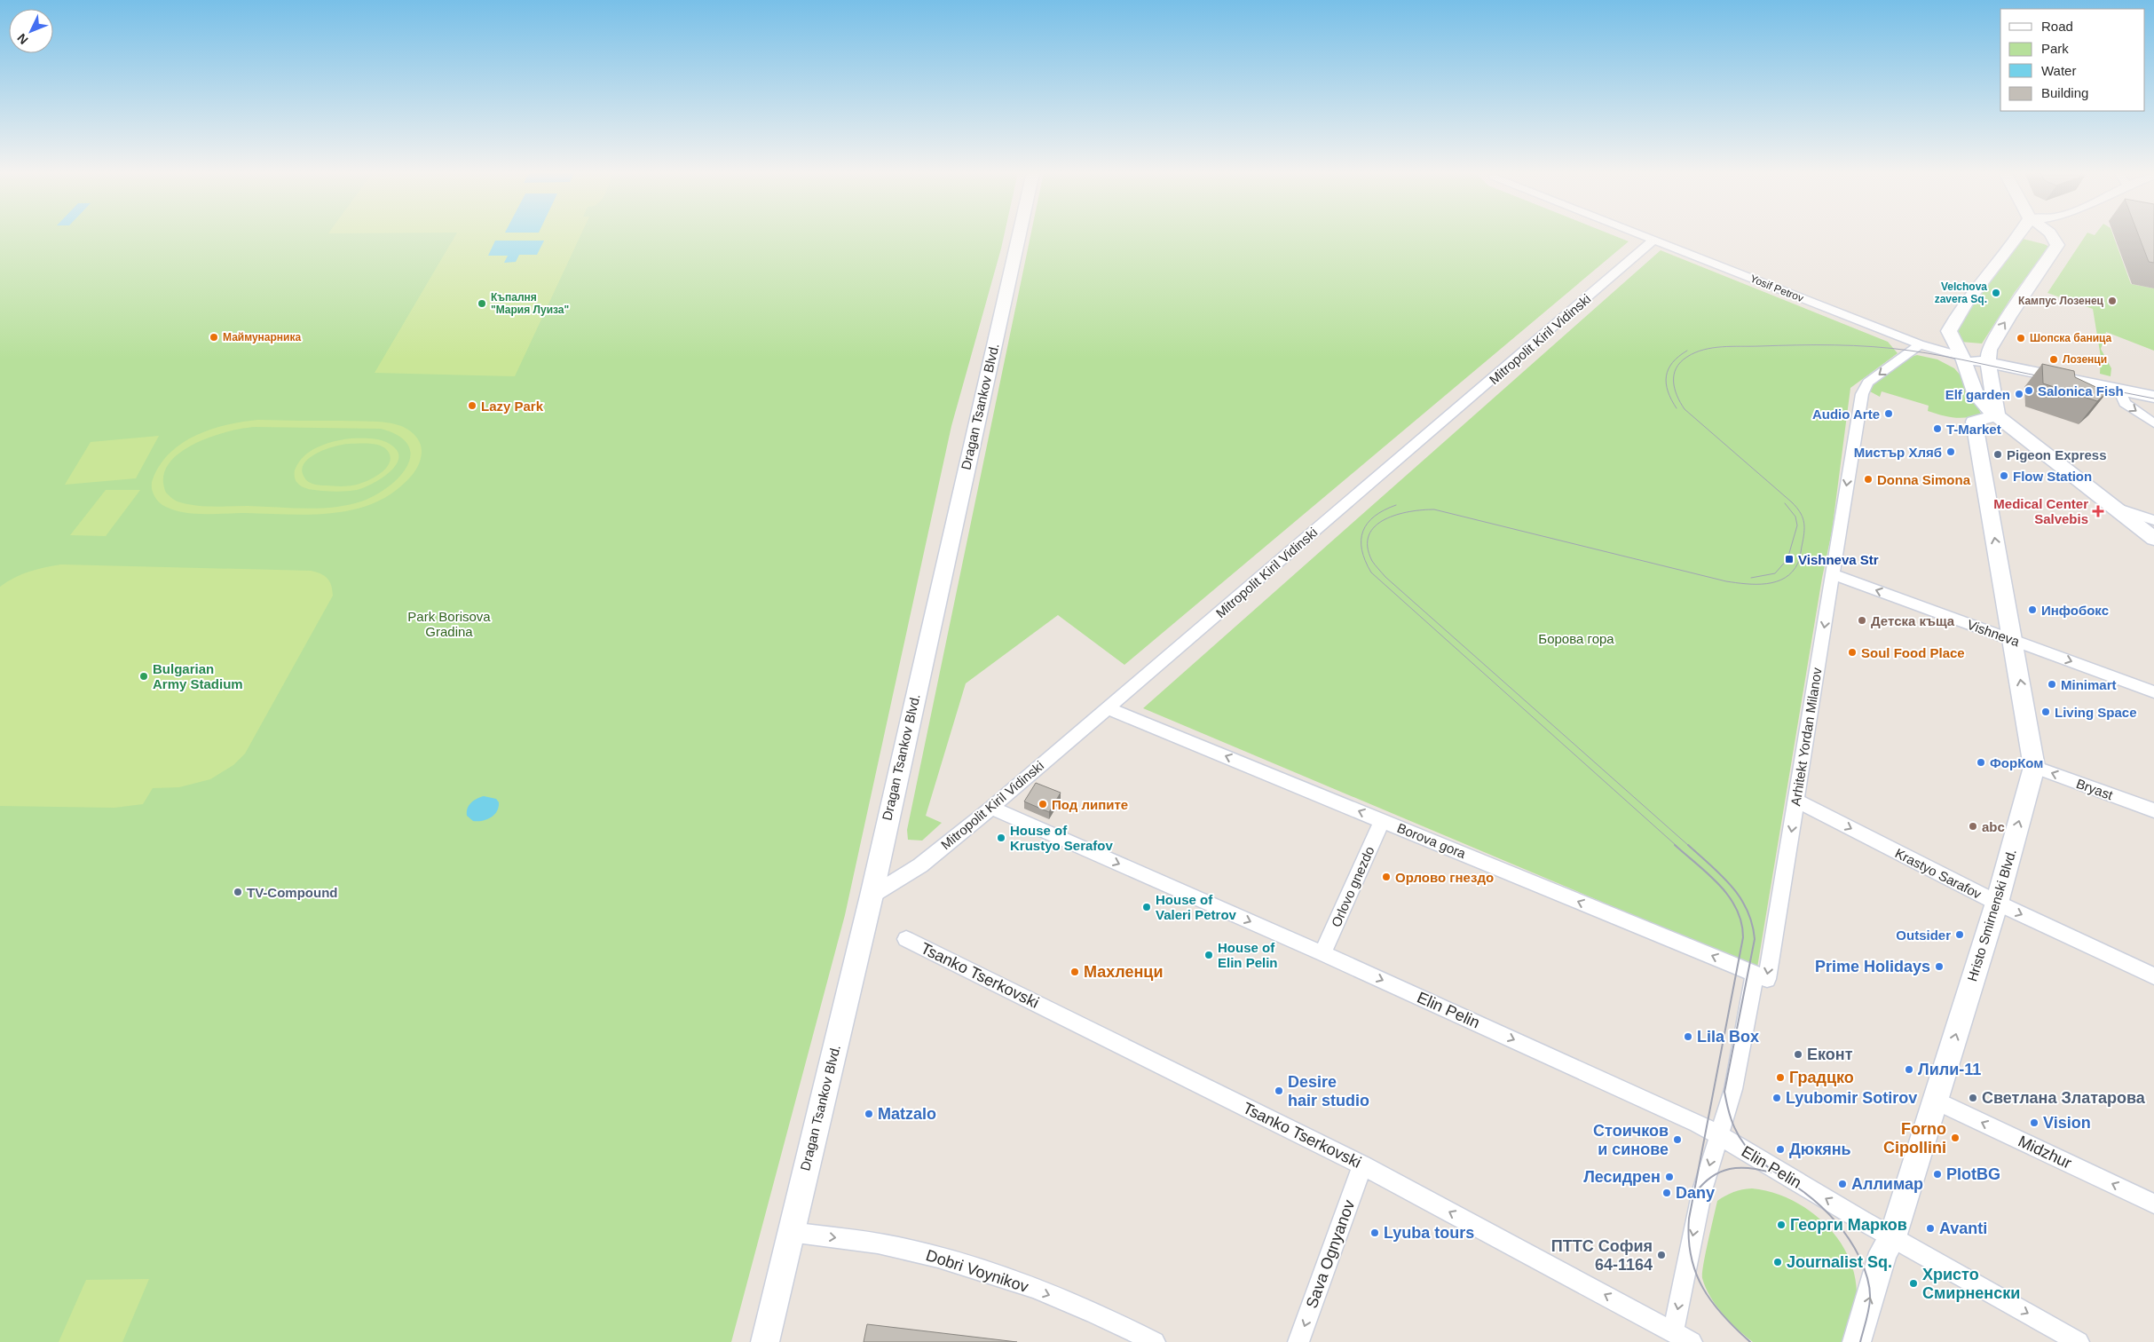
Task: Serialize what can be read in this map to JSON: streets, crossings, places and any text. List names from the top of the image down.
{
  "streets": {
    "street": [
      "Yosif Petrov",
      "Mitropolit Kiril Vidinski",
      "Dragan Tsankov Blvd.",
      "Vishneva",
      "Arhitekt Yordan Milanov",
      "Bryast",
      "Borova gora",
      "Krastyo Sarafov",
      "Orlovo gnezdo",
      "Hristo Smirnenski Blvd.",
      "Tsanko Tserkovski",
      "Elin Pelin",
      "Midzhur",
      "Sava Ognyanov",
      "Dobri Voynikov"
    ]
  },
  "crossings": [
    ["Yosif Petrov", "Mitropolit Kiril Vidinski"],
    ["Yosif Petrov", "Arhitekt Yordan Milanov"],
    ["Mitropolit Kiril Vidinski", "Dragan Tsankov Blvd."],
    ["Mitropolit Kiril Vidinski", "Borova gora"],
    ["Mitropolit Kiril Vidinski", "Elin Pelin"],
    ["Dragan Tsankov Blvd.", "Dobri Voynikov"],
    ["Vishneva", "Arhitekt Yordan Milanov"],
    ["Vishneva", "Hristo Smirnenski Blvd."],
    ["Arhitekt Yordan Milanov", "Borova gora"],
    ["Arhitekt Yordan Milanov", "Krastyo Sarafov"],
    ["Bryast", "Hristo Smirnenski Blvd."],
    ["Borova gora", "Orlovo gnezdo"],
    ["Krastyo Sarafov", "Hristo Smirnenski Blvd."],
    ["Orlovo gnezdo", "Elin Pelin"],
    ["Hristo Smirnenski Blvd.", "Elin Pelin"],
    ["Hristo Smirnenski Blvd.", "Midzhur"],
    ["Tsanko Tserkovski", "Sava Ognyanov"]
  ],
  "one_way": [
    "Arhitekt Yordan Milanov",
    "Bryast",
    "Borova gora",
    "Krastyo Sarafov",
    "Hristo Smirnenski Blvd.",
    "Tsanko Tserkovski",
    "Midzhur",
    "Sava Ognyanov",
    "Dobri Voynikov"
  ],
  "parks": ["Park Borisova Gradina", "Борова гора"],
  "places": {
    "other": [
      "Velchova zavera Sq.",
      "Кампус Лозенец",
      "Къпалня \"Мария Луиза\"",
      "Маймунарника",
      "Шопска баница",
      "Лозенци",
      "Salonica Fish",
      "Elf garden",
      "Lazy Park",
      "Audio Arte",
      "T-Market",
      "Мистър Хляб",
      "Pigeon Express",
      "Flow Station",
      "Donna Simona",
      "Инфобокс",
      "Детска къща",
      "Soul Food Place",
      "Bulgarian Army Stadium",
      "Minimart",
      "Living Space",
      "ФорКом",
      "Под липите",
      "abc",
      "House of Krustyo Serafov",
      "Орлово гнездо",
      "TV-Compound",
      "House of Valeri Petrov",
      "Outsider",
      "House of Elin Pelin",
      "Prime Holidays",
      "Махленци",
      "Lila Box",
      "Еконт",
      "Лили-11",
      "Градцко",
      "Desire hair studio",
      "Lyubomir Sotirov",
      "Светлана Златарова",
      "Matzalo",
      "Vision",
      "Forno Cipollini",
      "Стоичков и синове",
      "Дюкянь",
      "PlotBG",
      "Лесидрен",
      "Аллимар",
      "Dany",
      "Георги Марков",
      "Avanti",
      "Lyuba tours",
      "ПТТС София 64-1164",
      "Journalist Sq.",
      "Христо Смирненски"
    ],
    "health": ["Medical Center Salvebis"],
    "transit": ["Vishneva Str"]
  },
  "legend": [
    "Road",
    "Park",
    "Water",
    "Building"
  ],
  "north": "bottom left"
}
